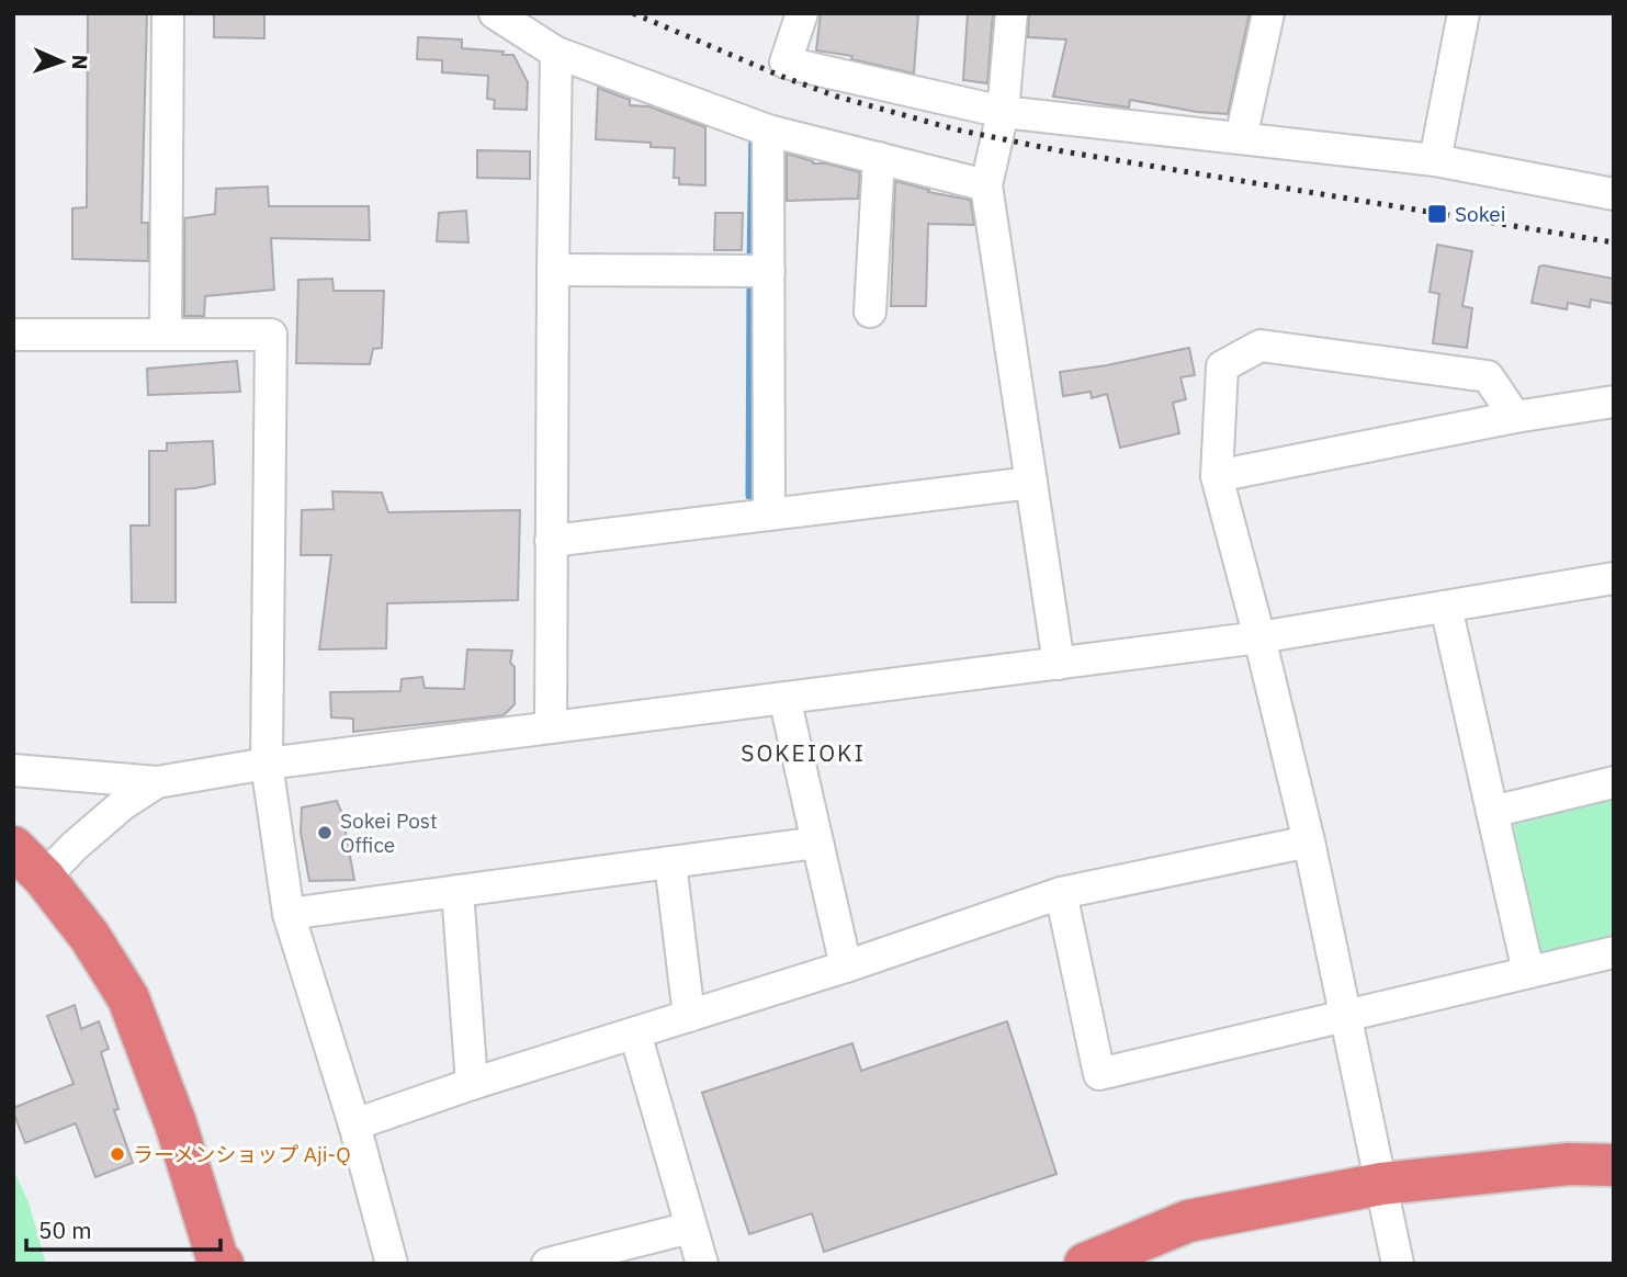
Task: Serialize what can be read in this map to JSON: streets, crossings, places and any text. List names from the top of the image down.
{
  "districts": ["SOKEIOKI"],
  "places": {
    "transit": ["Sokei"],
    "other": ["Sokei Post Office", "ラーメンショップ Aji-Q"]
  },
  "scale_bar": "50 m",
  "north": "right"
}
